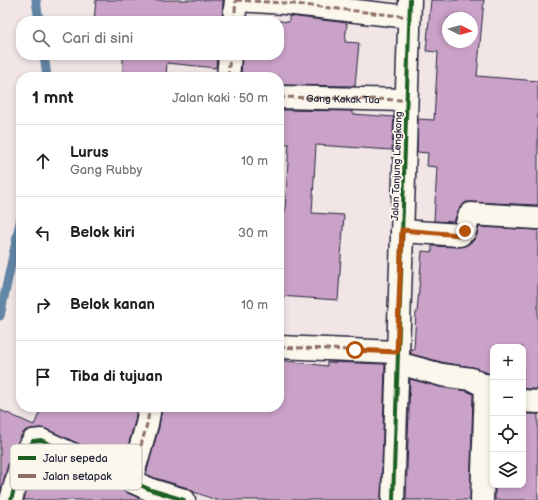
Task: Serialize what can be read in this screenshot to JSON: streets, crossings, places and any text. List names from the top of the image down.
{
  "streets": {
    "street": ["Gang Kakak Tua", "Jalan Tanjung Lengkong"]
  },
  "crossings": [
    ["Gang Kakak Tua", "Jalan Tanjung Lengkong"]
  ],
  "legend": ["Jalur sepeda", "Jalan setapak"],
  "north": "right",
  "page": {
    "search": "Cari di sini",
    "heading": ["1 mnt", "Jalan kaki · 50 m"],
    "list": [
      ["Lurus", "Gang Rubby", "10 m"],
      ["Belok kiri", "30 m"],
      ["Belok kanan", "10 m"],
      "Tiba di tujuan"
    ],
    "map_buttons": ["+", "−"]
  }
}
